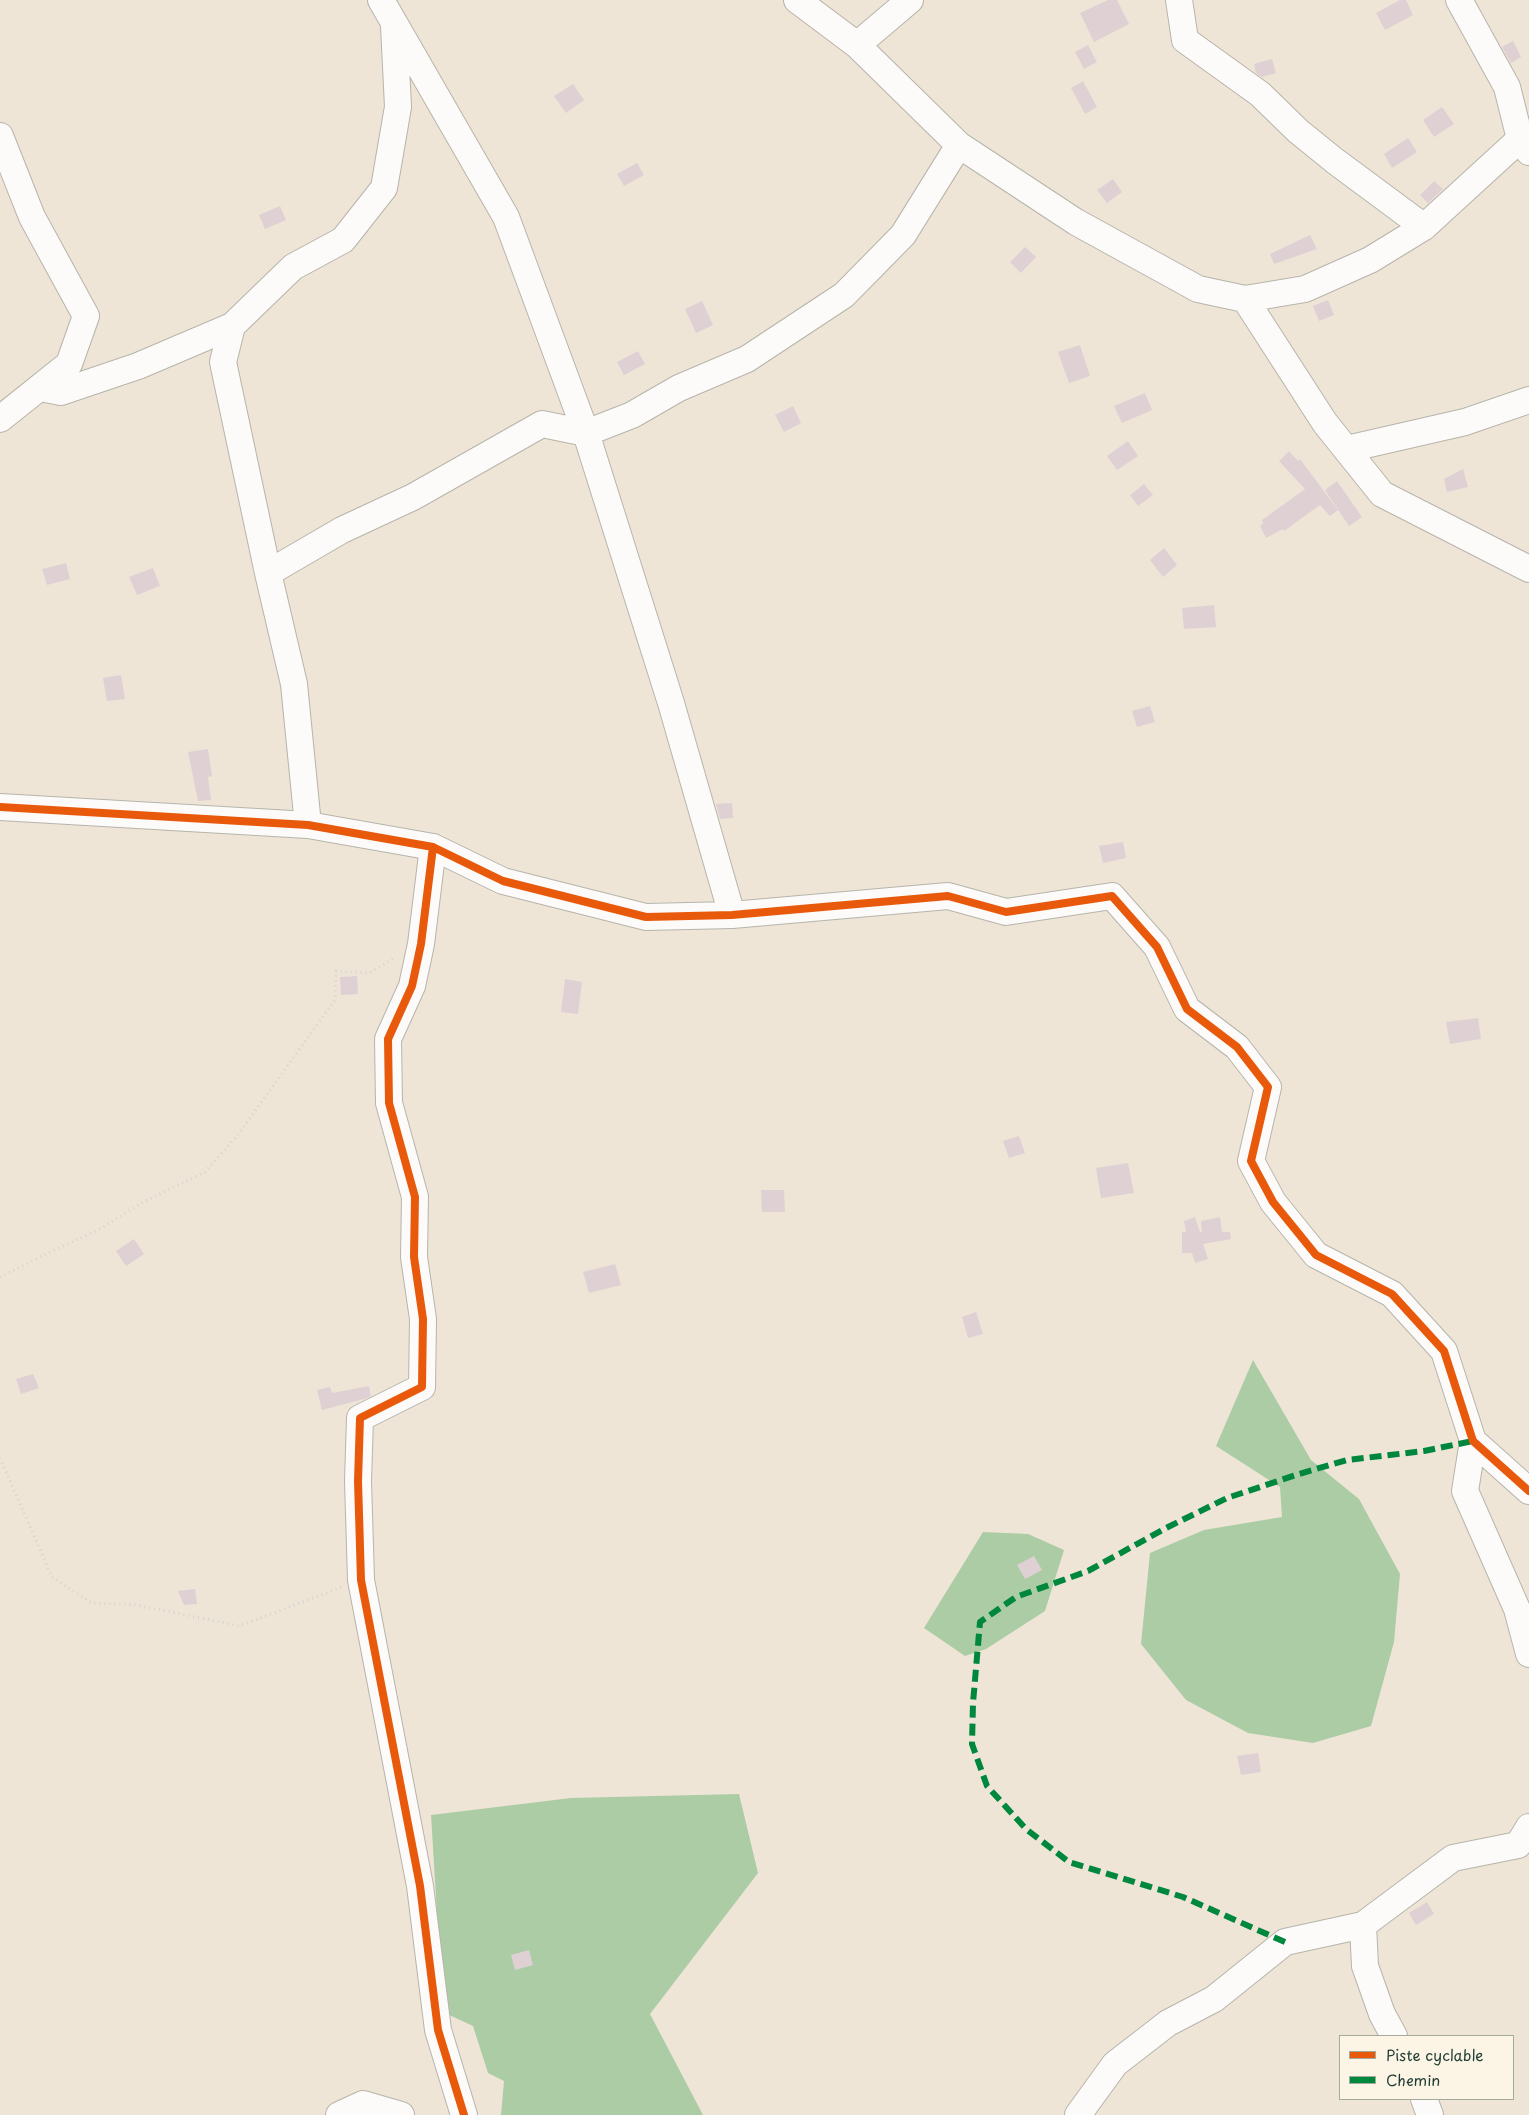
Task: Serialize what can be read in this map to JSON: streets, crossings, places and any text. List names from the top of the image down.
{
  "legend": ["Piste cyclable", "Chemin"]
}
